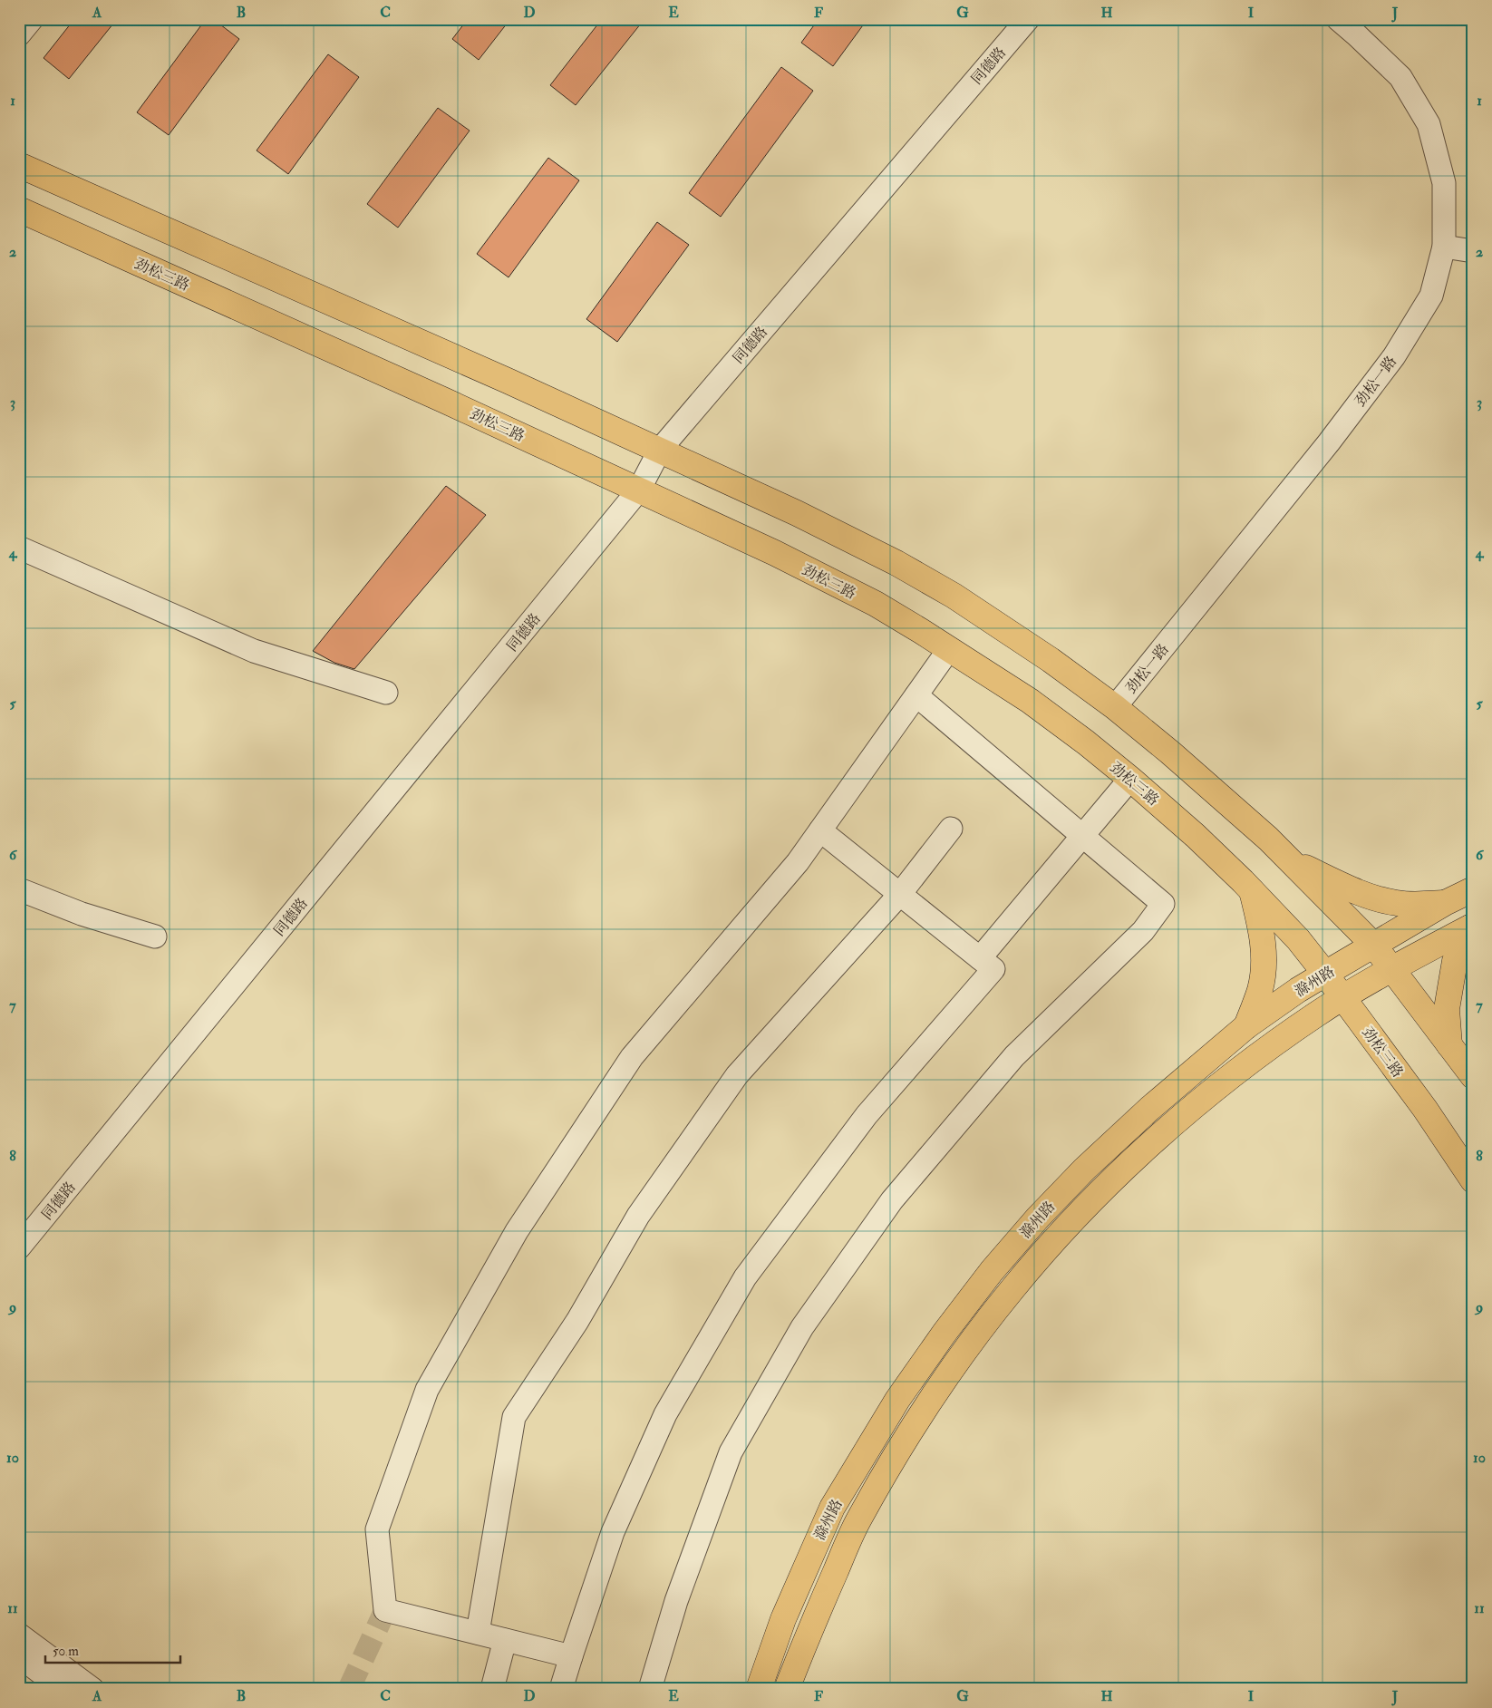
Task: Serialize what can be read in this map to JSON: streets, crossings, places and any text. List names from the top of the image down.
{
  "streets": {
    "main road": ["劲松三路", "滁州路"],
    "street": ["同德路", "劲松一路"]
  },
  "crossings": [
    ["同德路", "劲松三路"],
    ["劲松三路", "滁州路"]
  ],
  "scale_bar": "50 m",
  "grid": {
    "columns": [
      "A",
      "B",
      "C",
      "D",
      "E",
      "F",
      "G",
      "H",
      "I",
      "J"
    ],
    "rows": [
      "1",
      "2",
      "3",
      "4",
      "5",
      "6",
      "7",
      "8",
      "9",
      "10",
      "11"
    ]
  }
}
